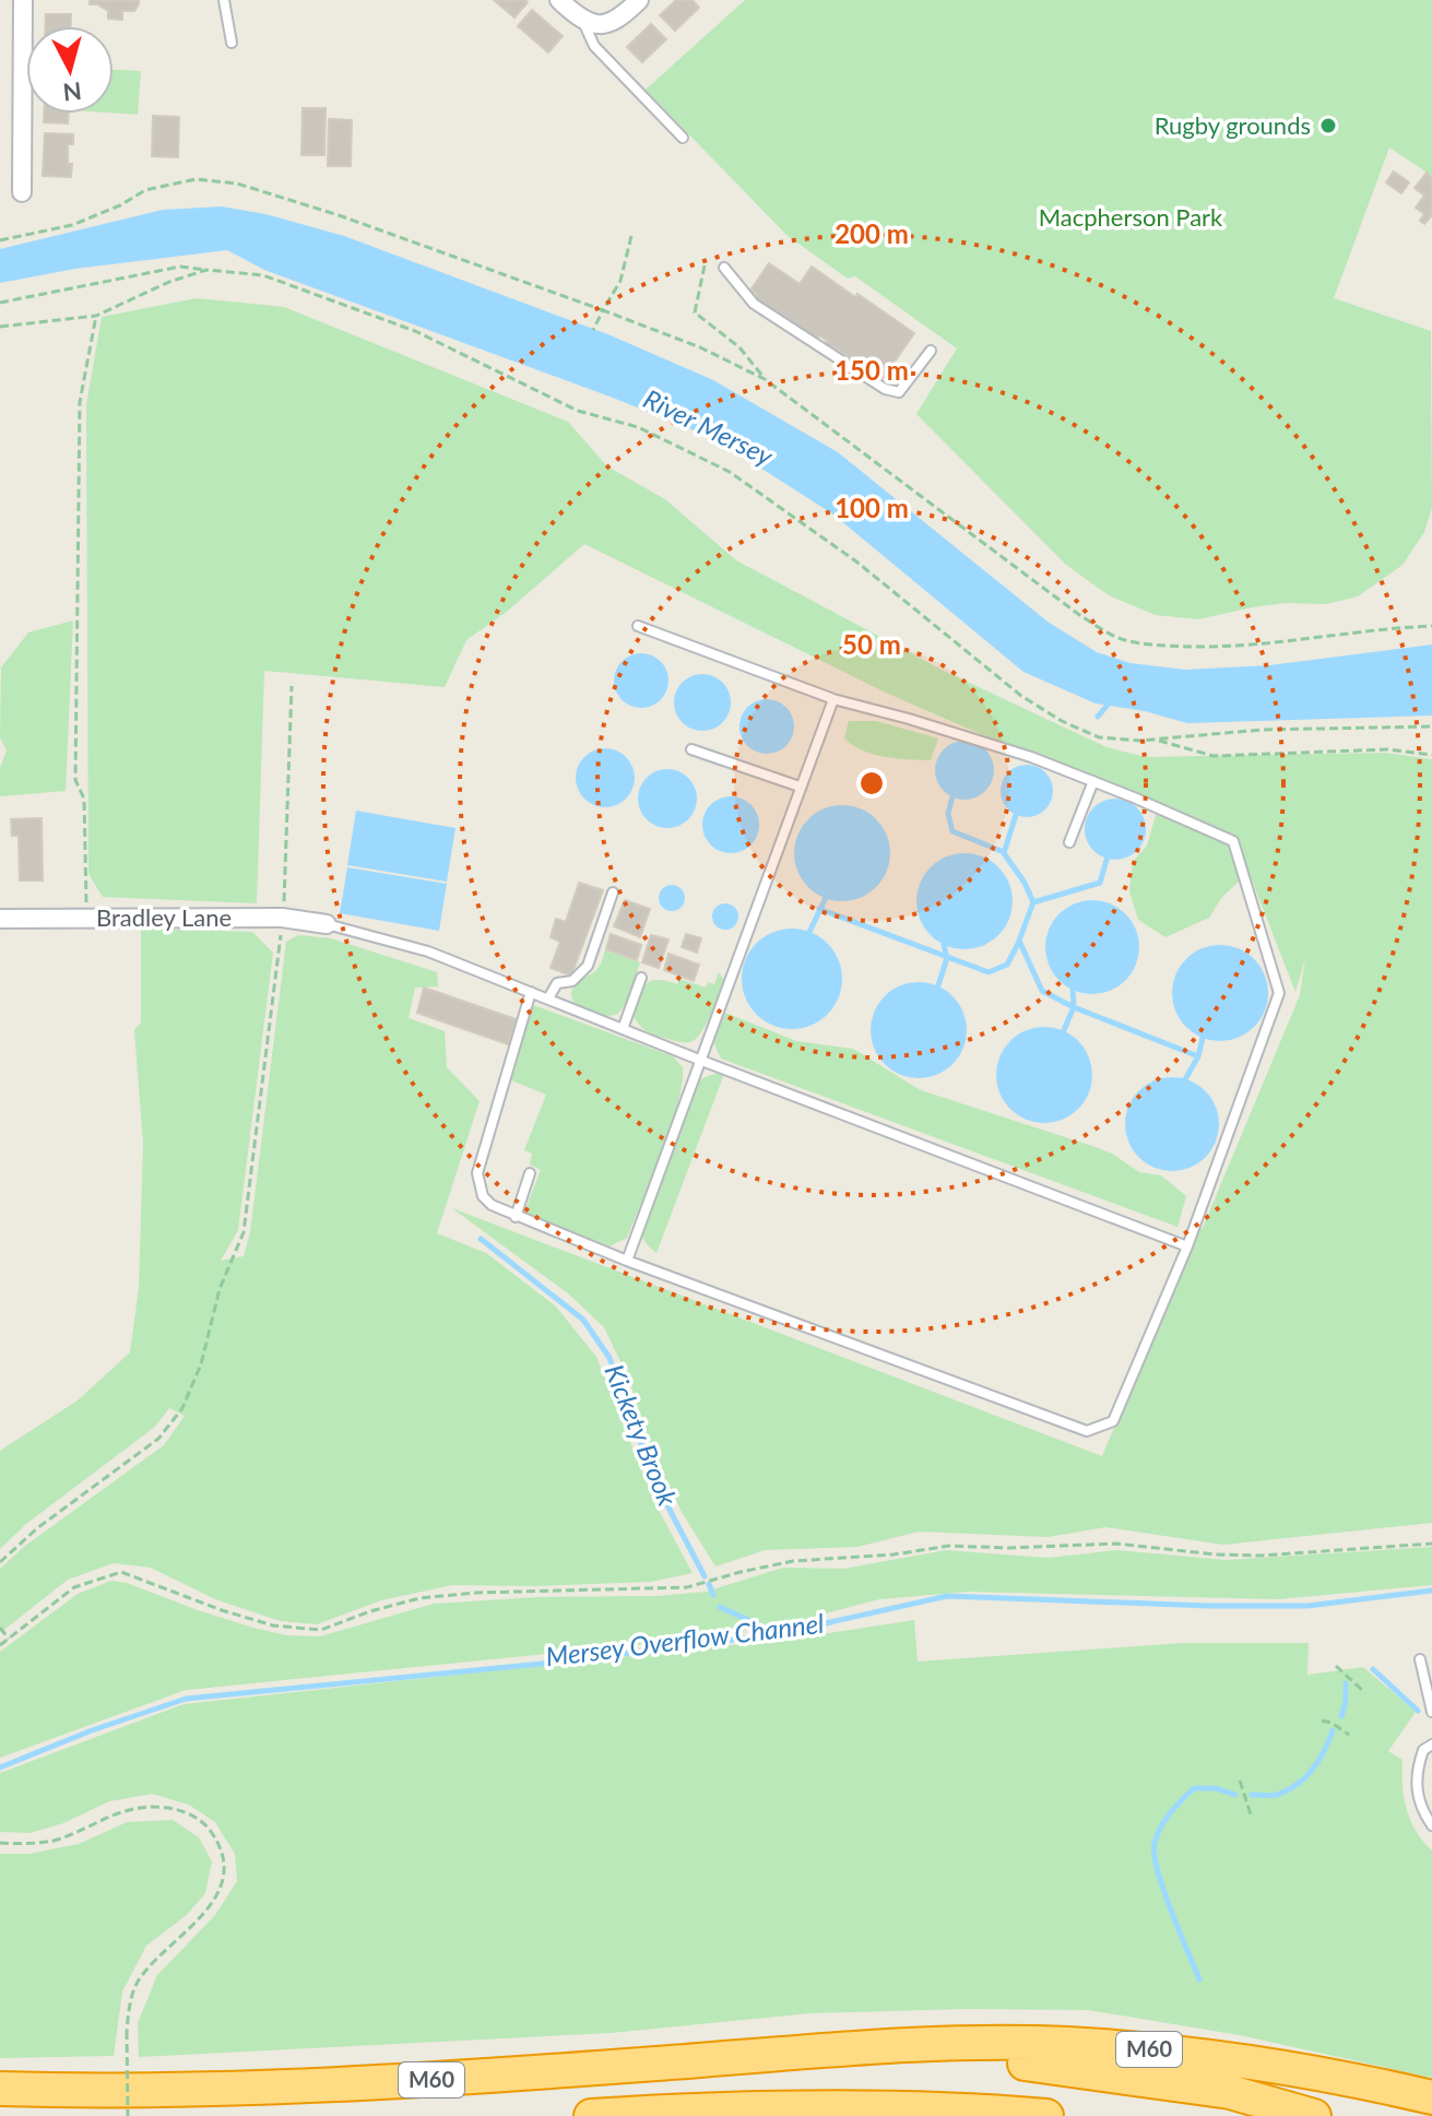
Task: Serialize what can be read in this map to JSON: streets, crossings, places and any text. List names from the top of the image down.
{
  "streets": {
    "highway": ["M60"],
    "street": ["Bradley Lane"]
  },
  "water": ["River Mersey", "Kickety Brook", "Mersey Overflow Channel"],
  "parks": ["Macpherson Park"],
  "places": ["Rugby grounds"],
  "north": "bottom",
  "rings": [
    "200 m",
    "150 m",
    "100 m",
    "50 m"
  ]
}
